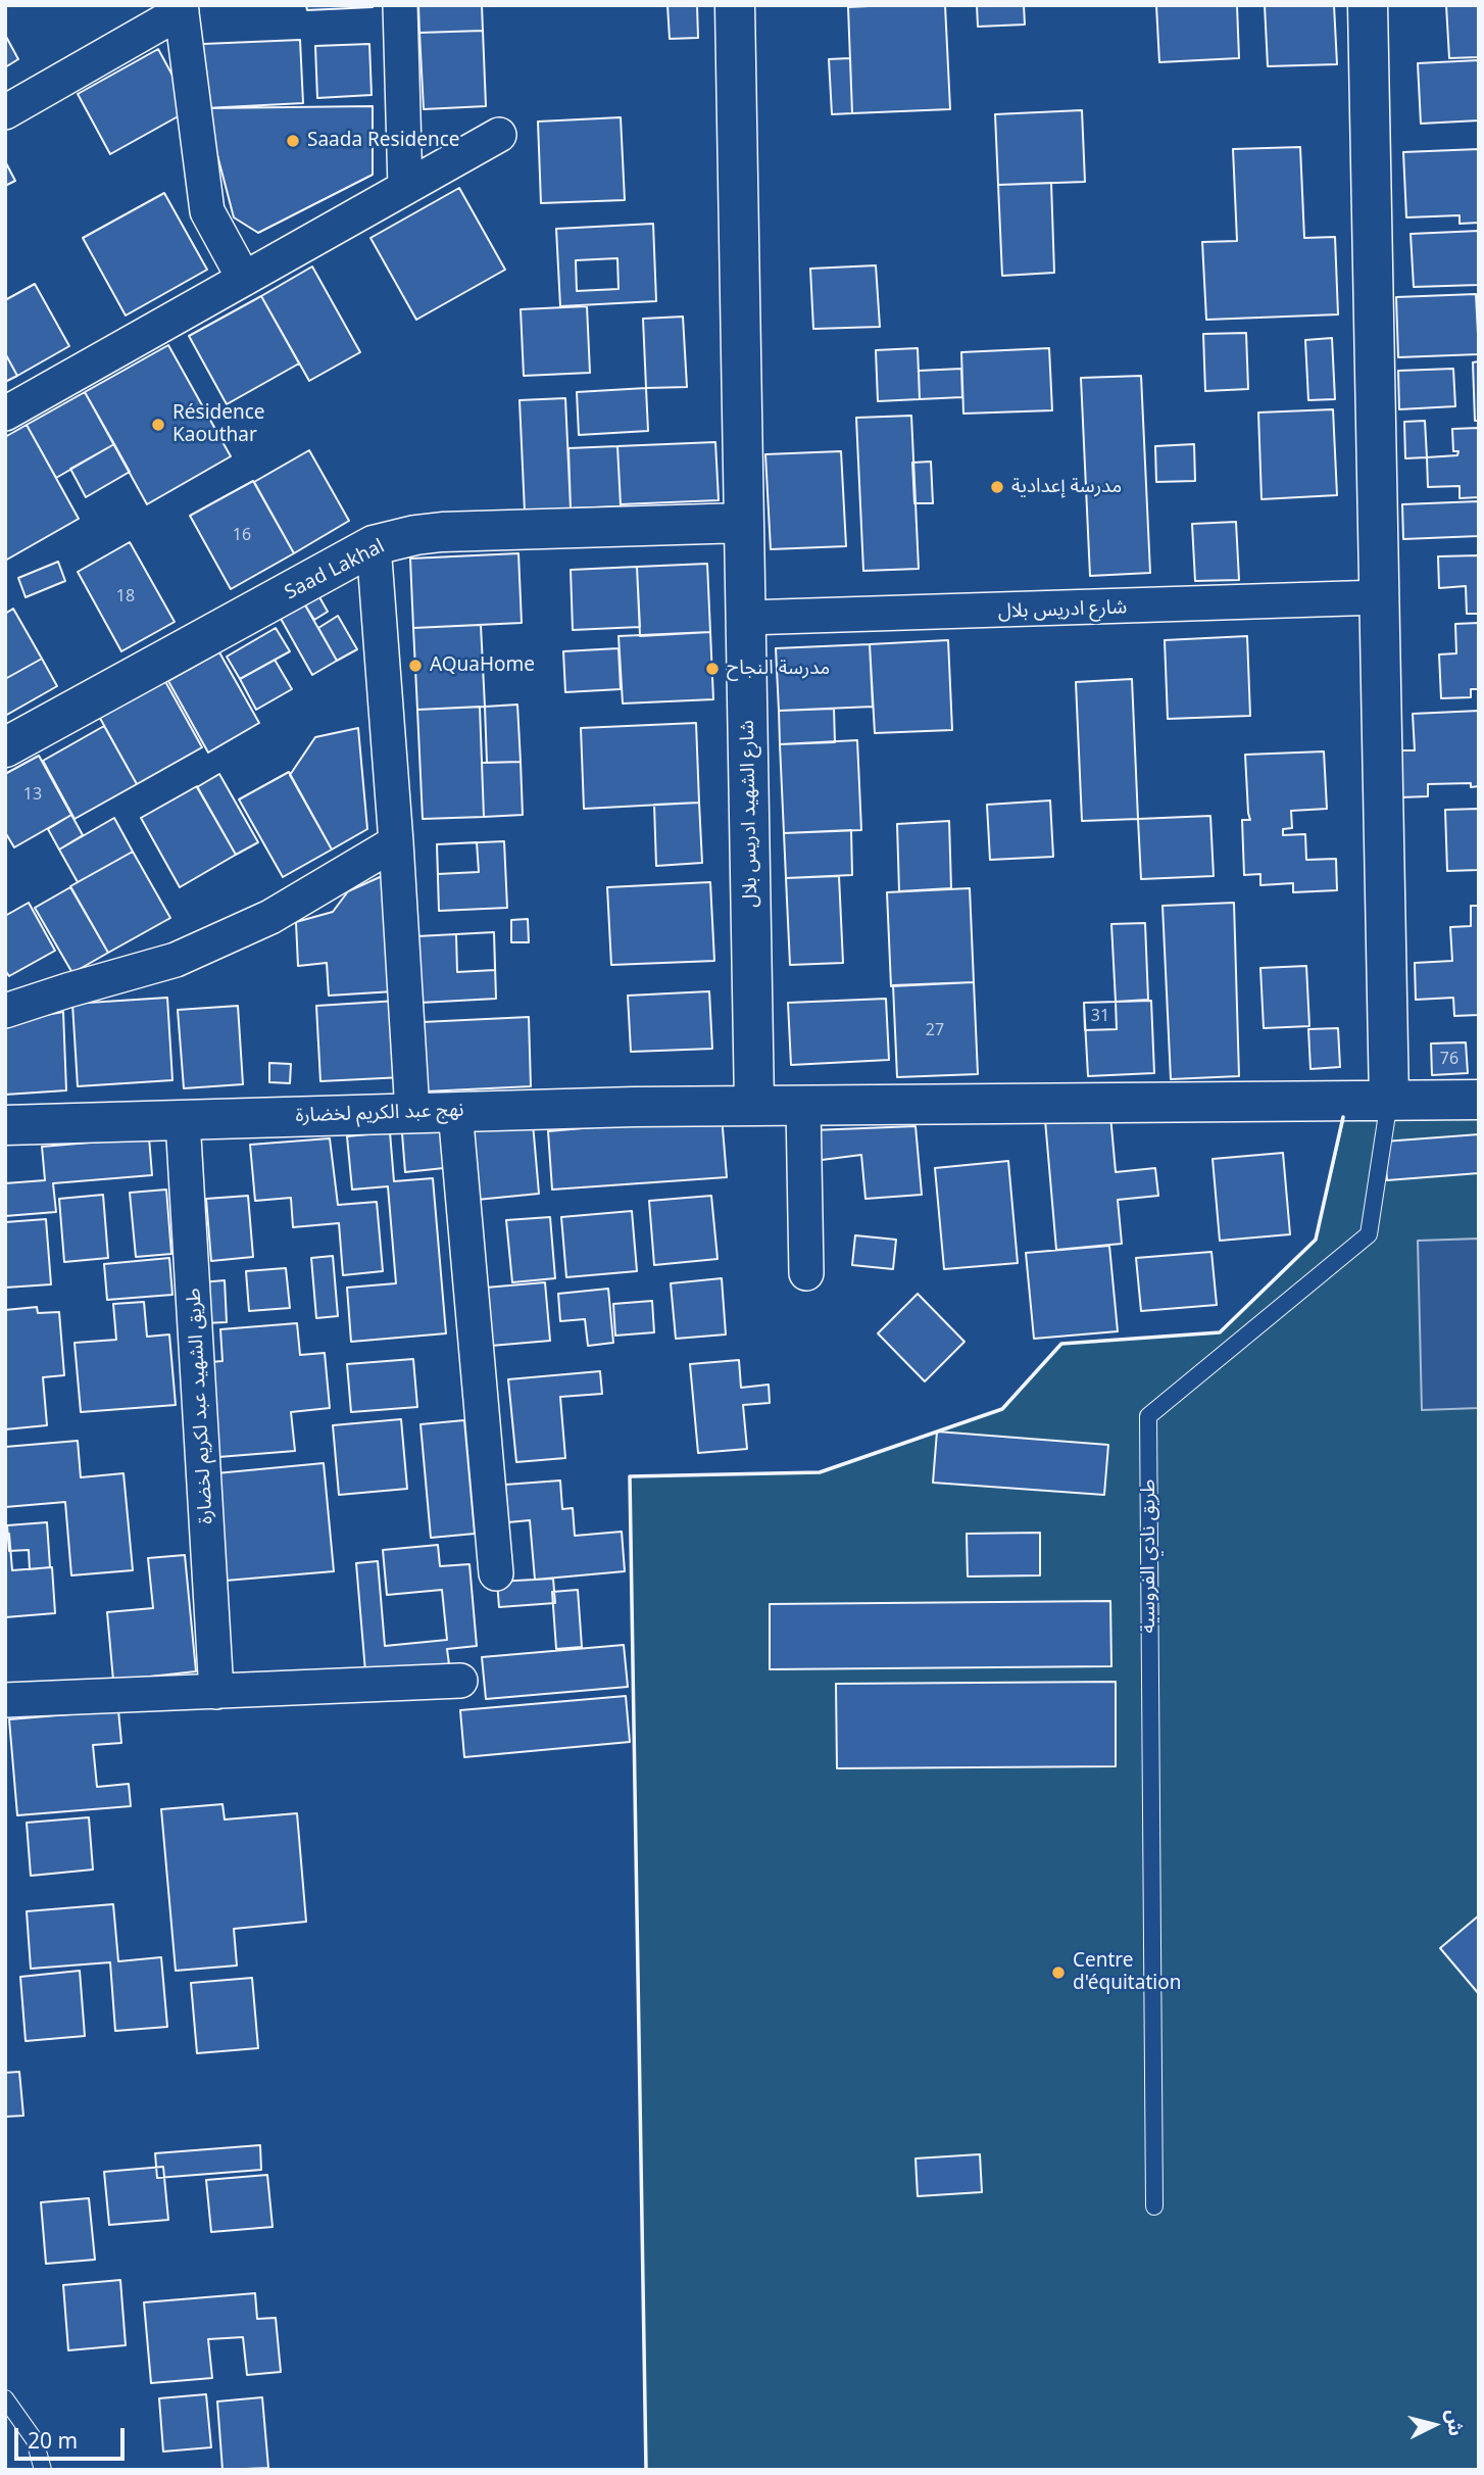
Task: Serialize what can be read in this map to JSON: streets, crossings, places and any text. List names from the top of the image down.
{
  "streets": {
    "main road": ["Saad Lakhal", "شارع الشهيد ادريس بلال", "نهج عبد الكريم لخضارة"],
    "street": ["شارع ادريس بلال", "طريق الشهيد عبد لكريم لخضارة"],
    "lane": ["طريق نادي الفروسية"]
  },
  "crossings": [
    ["Saad Lakhal", "شارع الشهيد ادريس بلال"],
    ["شارع ادريس بلال", "شارع الشهيد ادريس بلال"],
    ["شارع الشهيد ادريس بلال", "نهج عبد الكريم لخضارة"],
    ["نهج عبد الكريم لخضارة", "طريق الشهيد عبد لكريم لخضارة"],
    ["نهج عبد الكريم لخضارة", "طريق نادي الفروسية"]
  ],
  "places": [
    "Saada Residence",
    "Résidence Kaouthar",
    "مدرسة إعدادية",
    "AQuaHome",
    "مدرسة النجاح",
    "Centre d'équitation"
  ],
  "house_numbers": [
    "16",
    "18",
    "13",
    "31",
    "27",
    "76"
  ],
  "scale_bar": "20 m",
  "north": "right"
}
